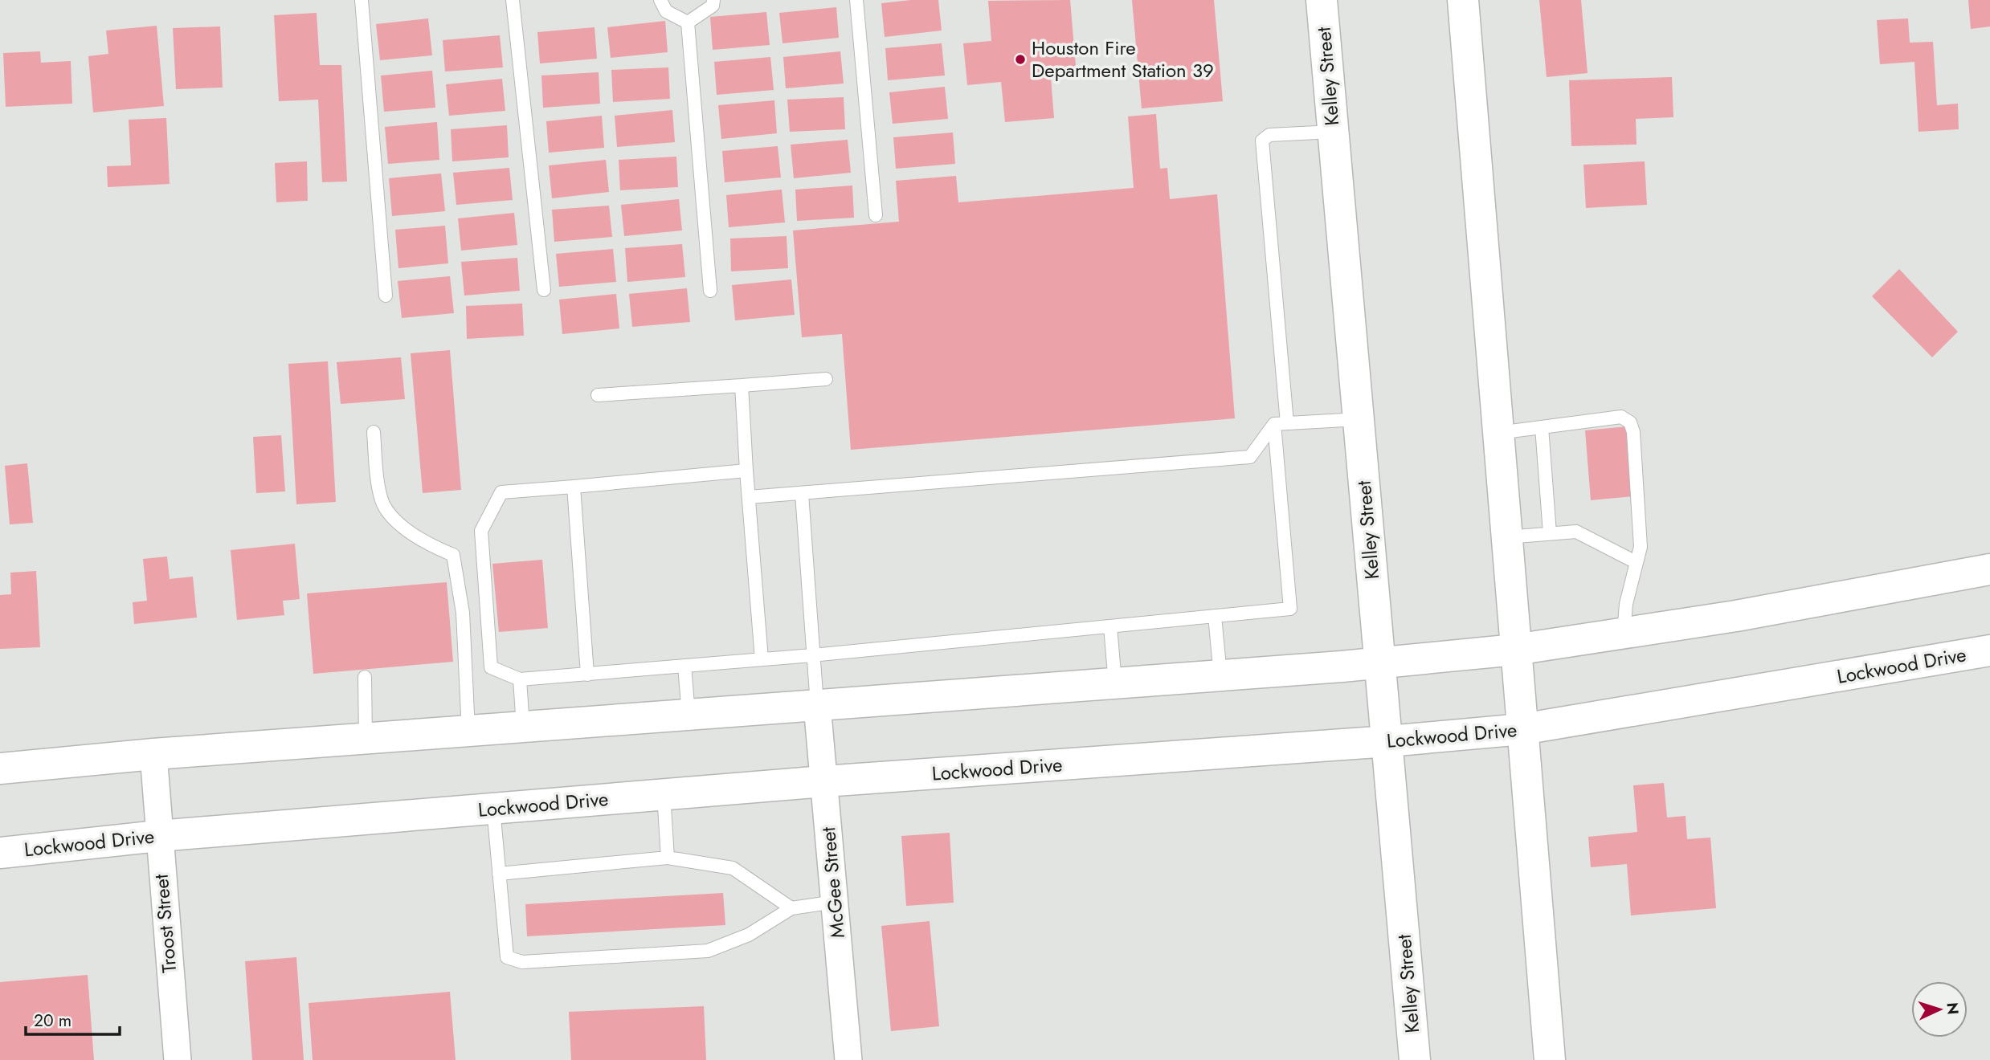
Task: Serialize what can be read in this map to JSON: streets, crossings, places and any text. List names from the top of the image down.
{
  "streets": {
    "main road": ["Kelley Street", "Lockwood Drive"],
    "street": ["McGee Street", "Troost Street"]
  },
  "crossings": [
    ["Kelley Street", "Lockwood Drive"],
    ["Lockwood Drive", "McGee Street"],
    ["Lockwood Drive", "Troost Street"]
  ],
  "places": ["Houston Fire Department Station 39"],
  "scale_bar": "20 m",
  "north": "right"
}
